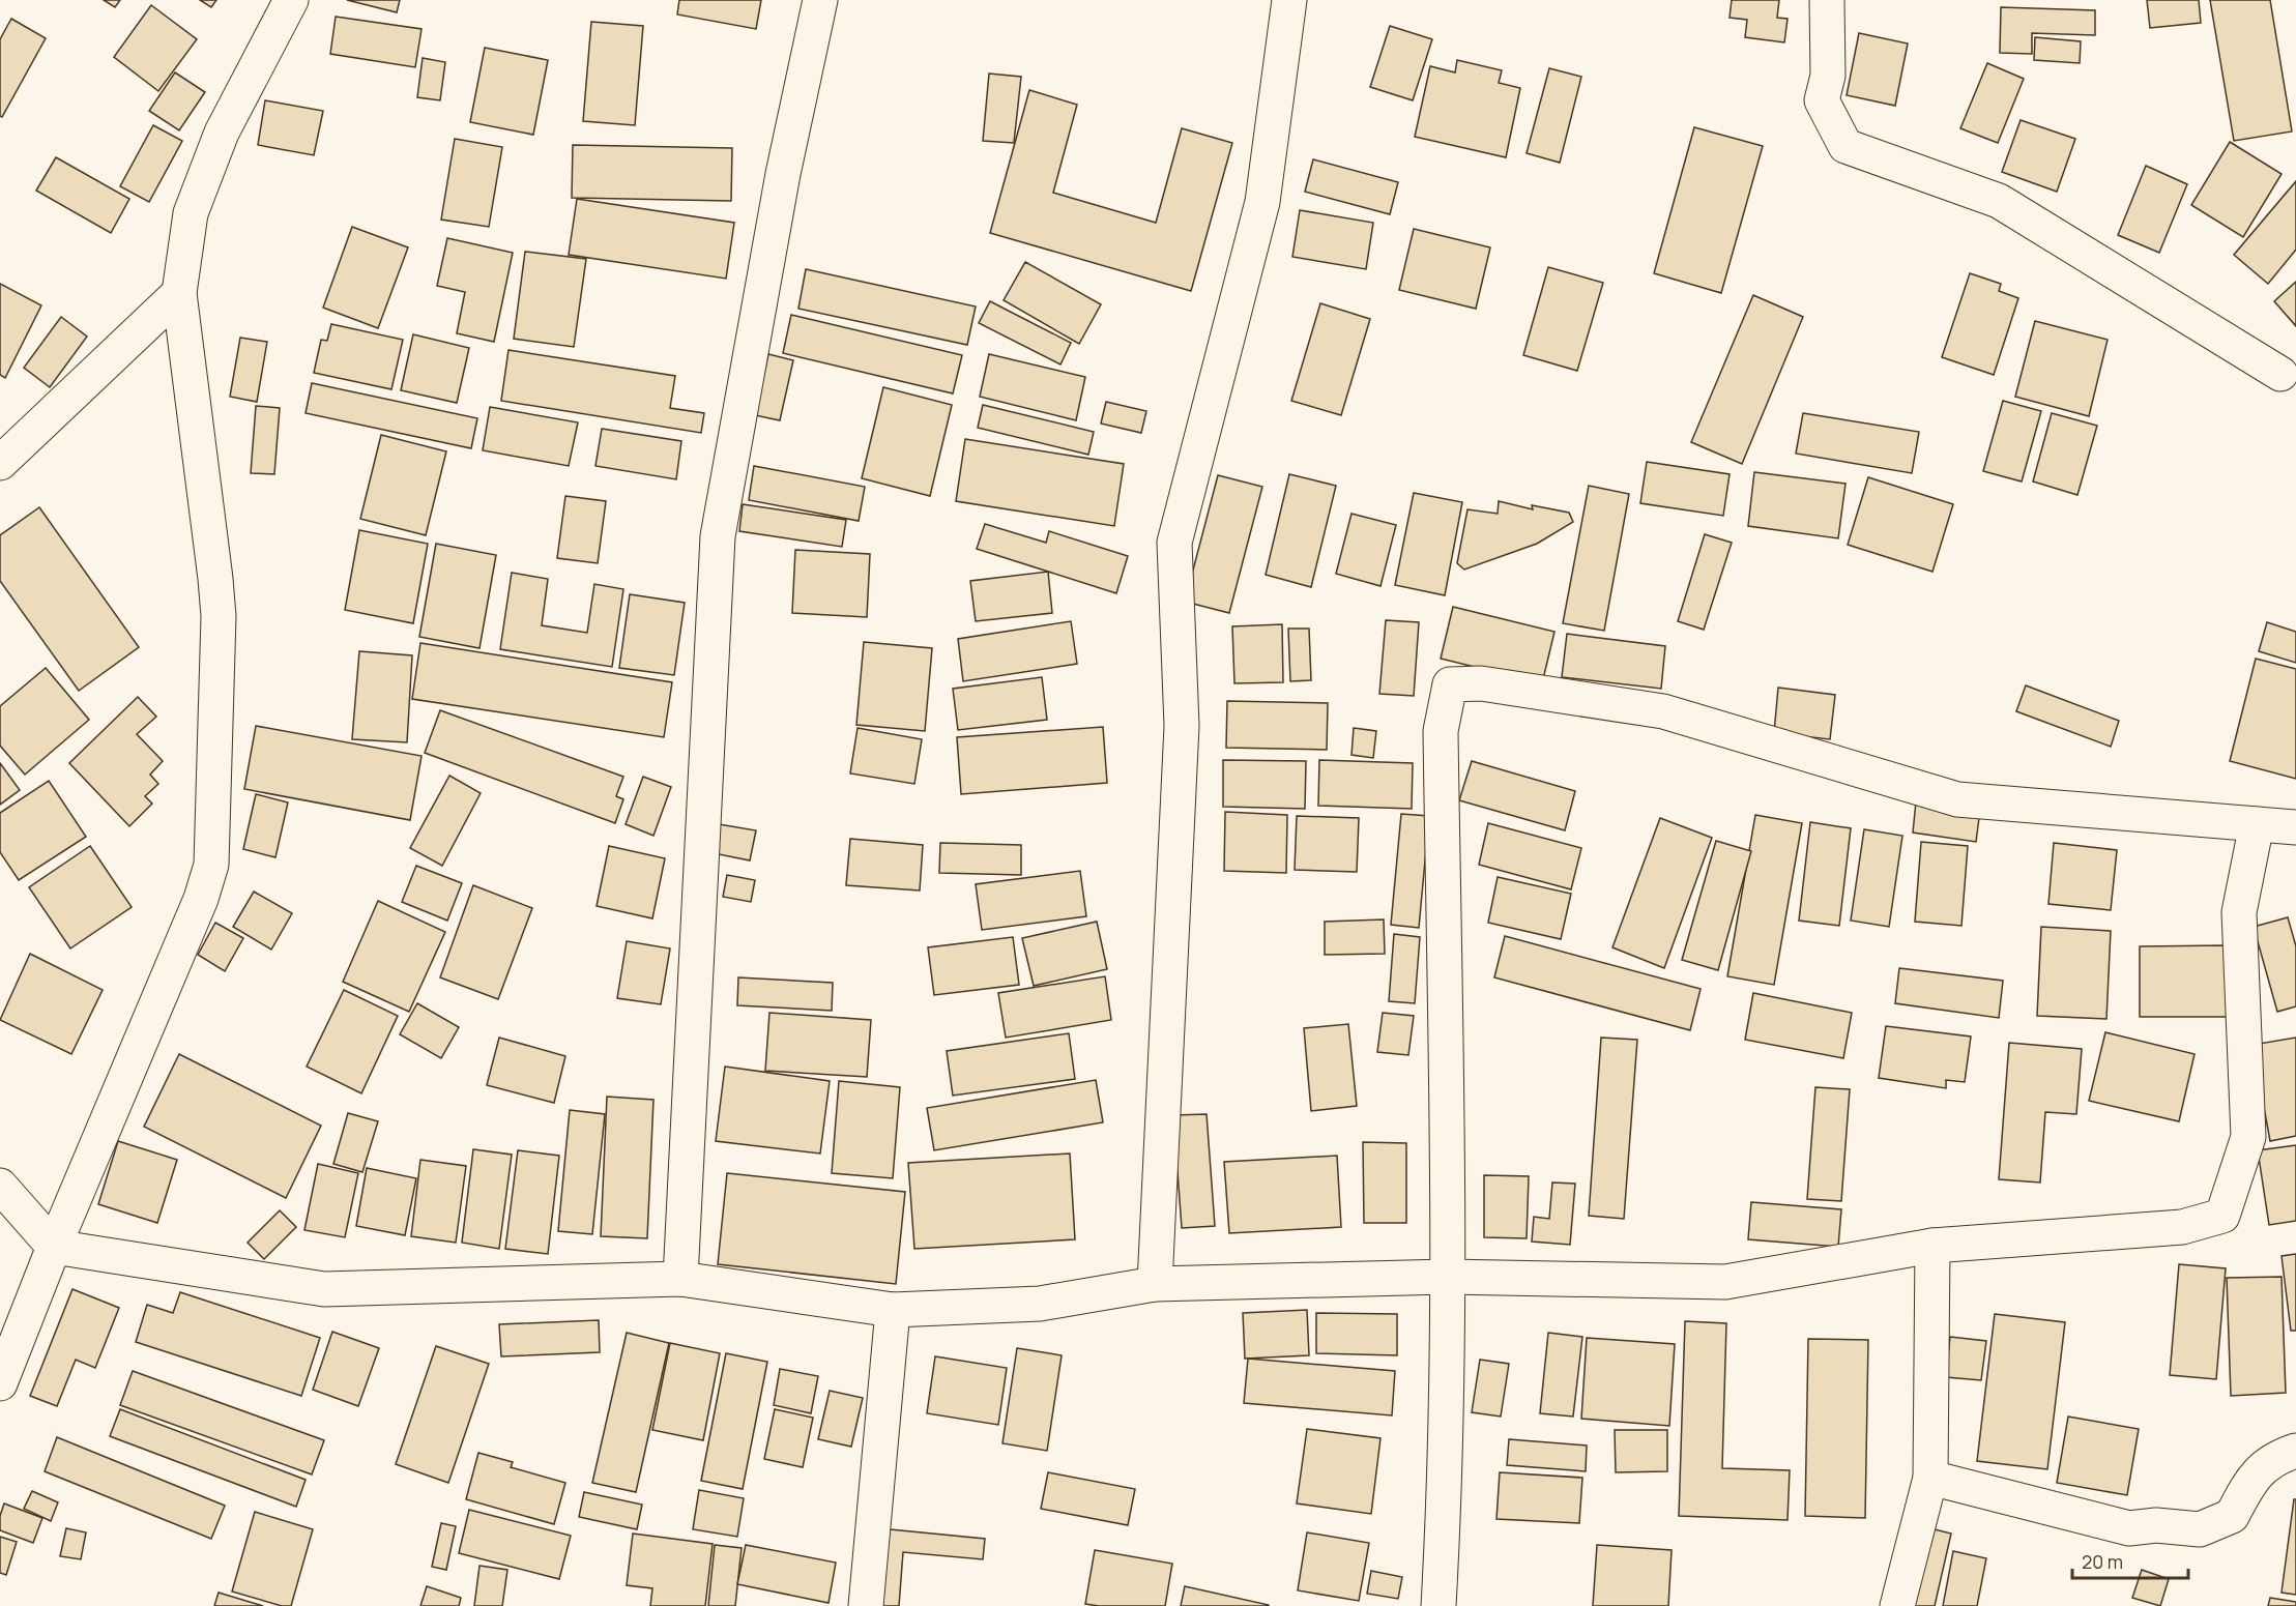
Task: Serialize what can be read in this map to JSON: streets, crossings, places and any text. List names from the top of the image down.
{
  "scale_bar": "20 m"
}
